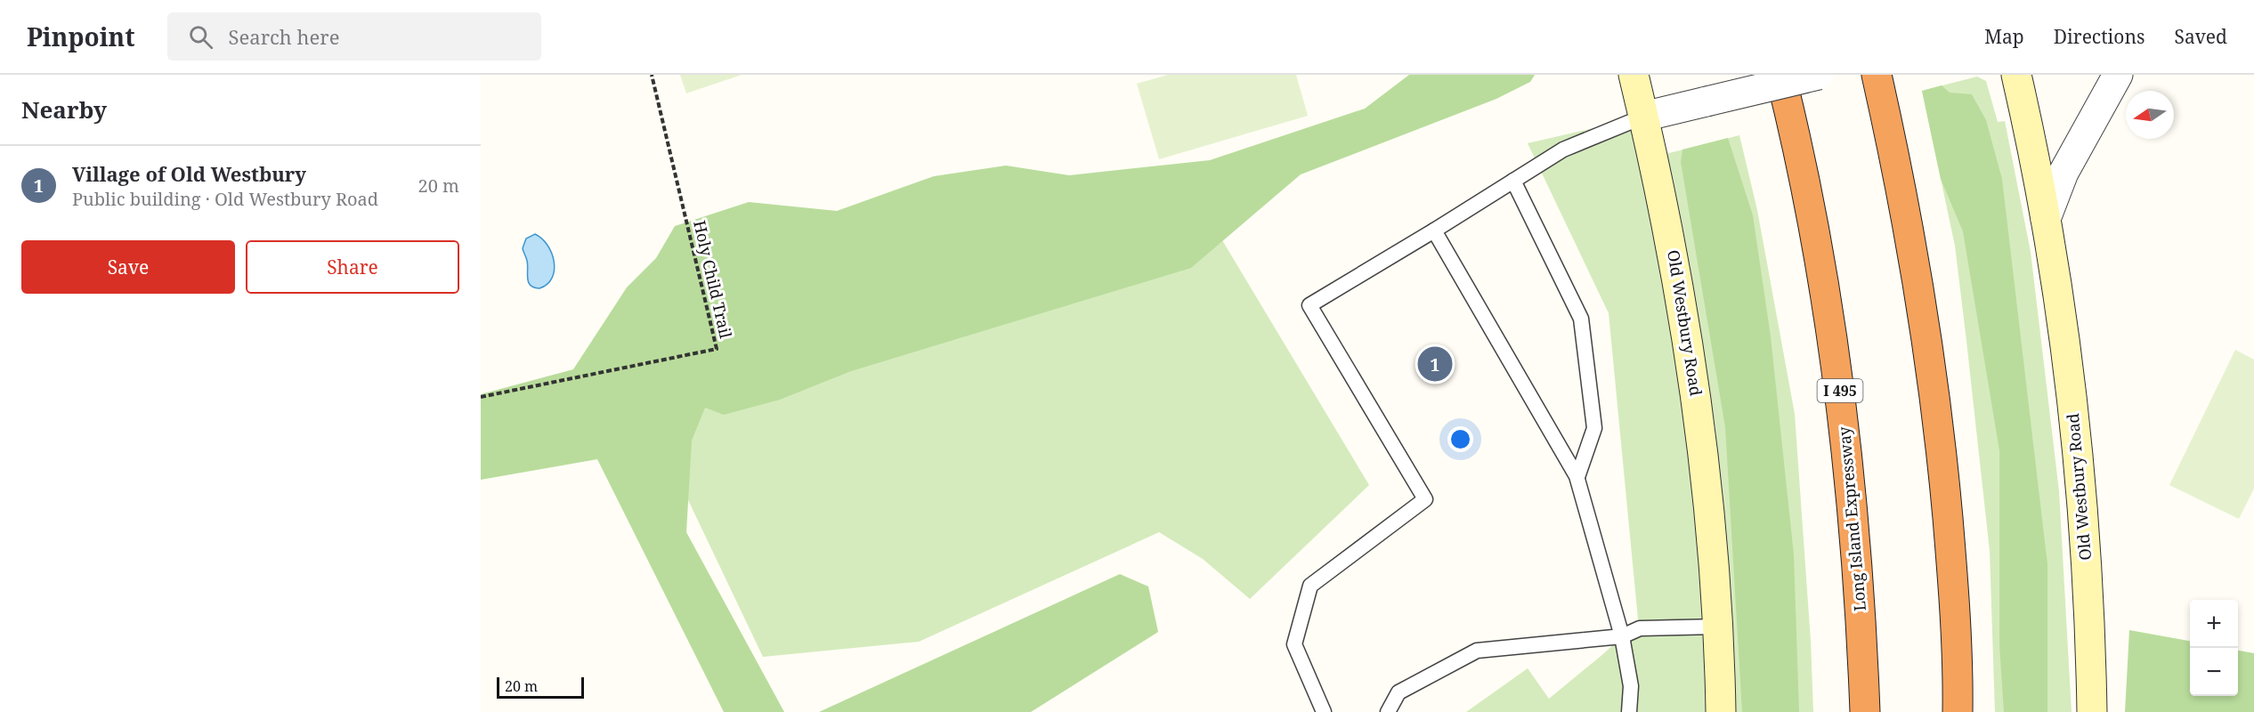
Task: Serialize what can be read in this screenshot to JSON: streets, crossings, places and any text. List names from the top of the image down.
{
  "streets": {
    "highway": ["I 495", "Long Island Expressway"],
    "main road": ["Old Westbury Road"],
    "path": ["Holy Child Trail"]
  },
  "scale_bar": "20 m",
  "north": "left",
  "page": {
    "header": "Pinpoint",
    "search": "Search here",
    "nav": ["Map", "Directions", "Saved"],
    "heading": "Nearby",
    "list": [
      {
        "mark": "1",
        "name": "Village of Old Westbury",
        "note": "Public building · Old Westbury Road",
        "value": "20 m"
      }
    ],
    "buttons": ["Save", "Share"],
    "pins": "1",
    "map_buttons": ["+", "−"],
    "scale": "20 m"
  }
}
